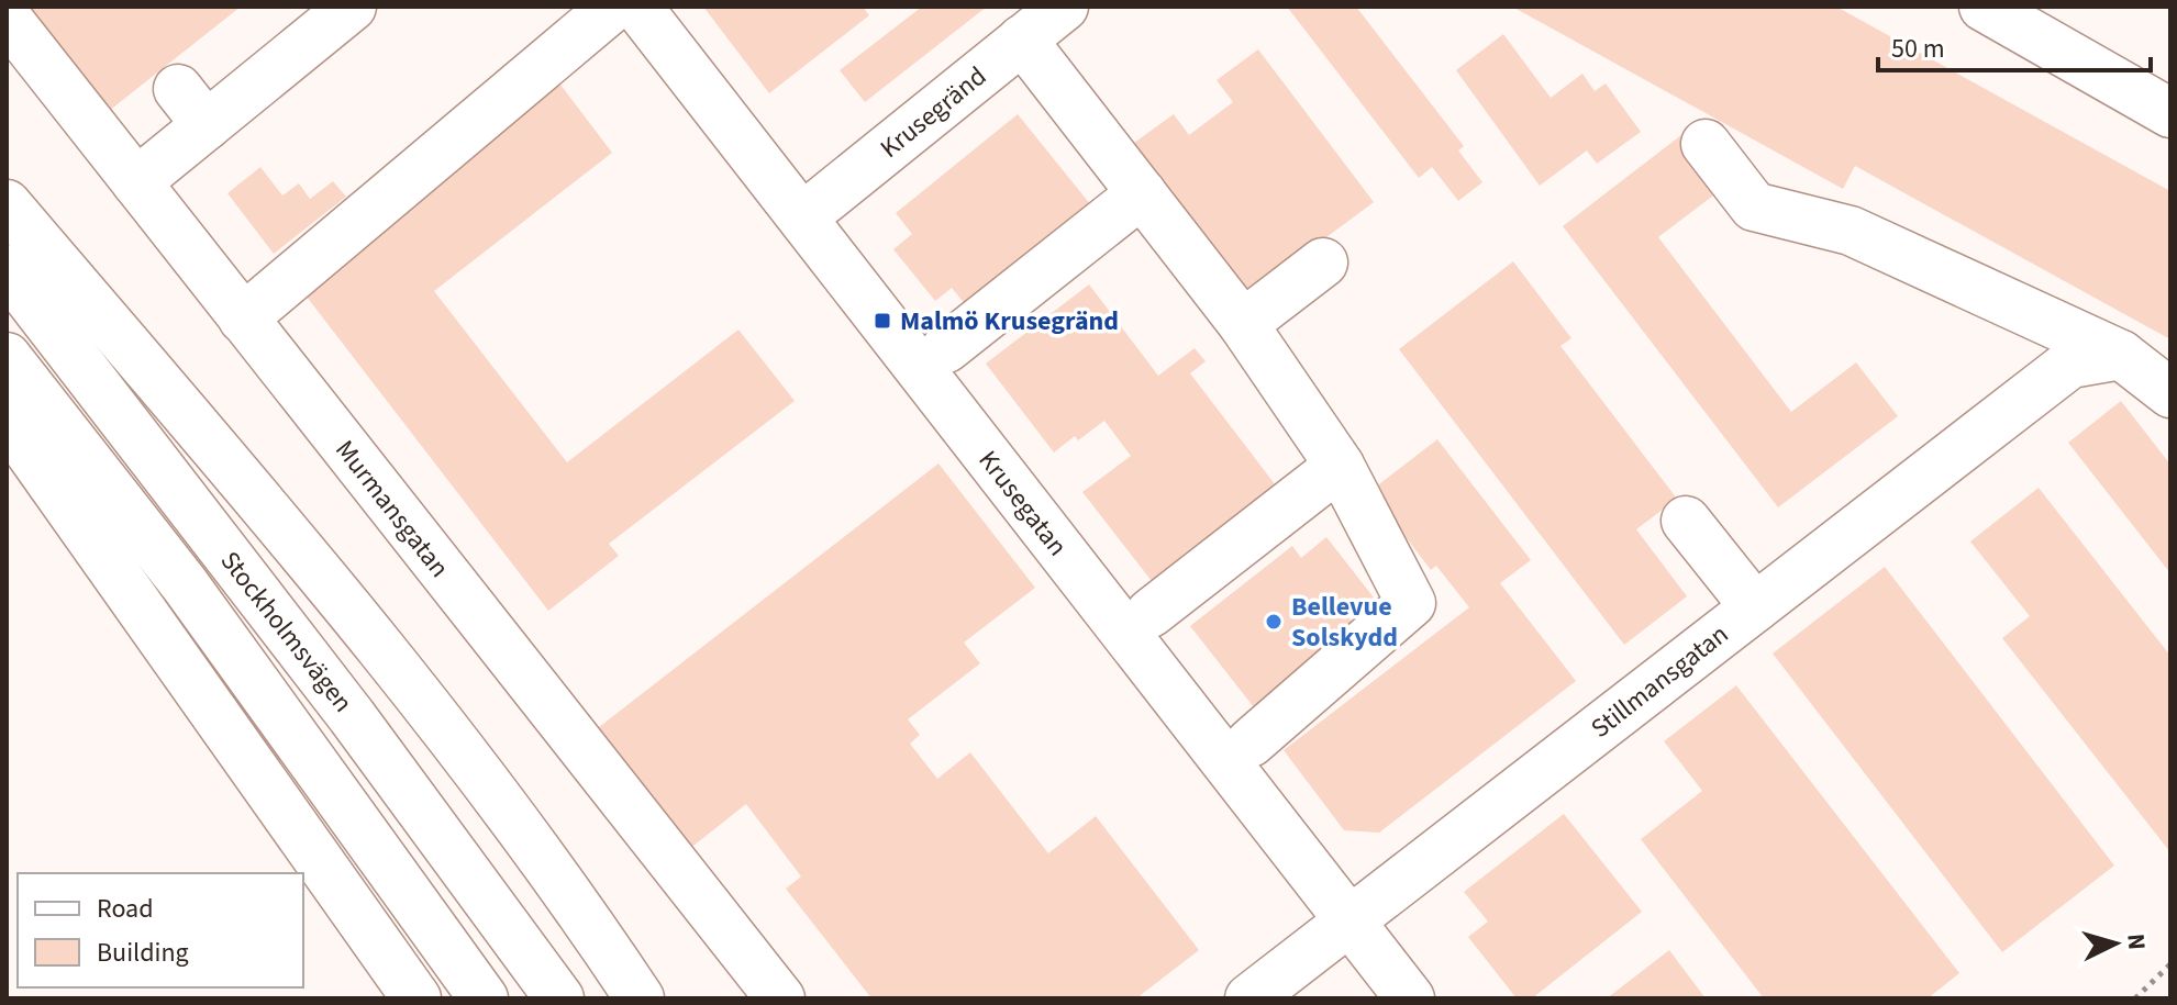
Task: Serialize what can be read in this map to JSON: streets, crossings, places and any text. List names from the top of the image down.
{
  "streets": {
    "main road": [
      "Krusegränd",
      "Krusegatan",
      "Murmansgatan",
      "Stockholmsvägen",
      "Stillmansgatan"
    ]
  },
  "crossings": [
    ["Krusegränd", "Krusegatan"],
    ["Krusegatan", "Stillmansgatan"]
  ],
  "places": {
    "transit": ["Malmö Krusegränd"],
    "other": ["Bellevue Solskydd"]
  },
  "legend": ["Road", "Building"],
  "scale_bar": "50 m",
  "north": "right"
}
